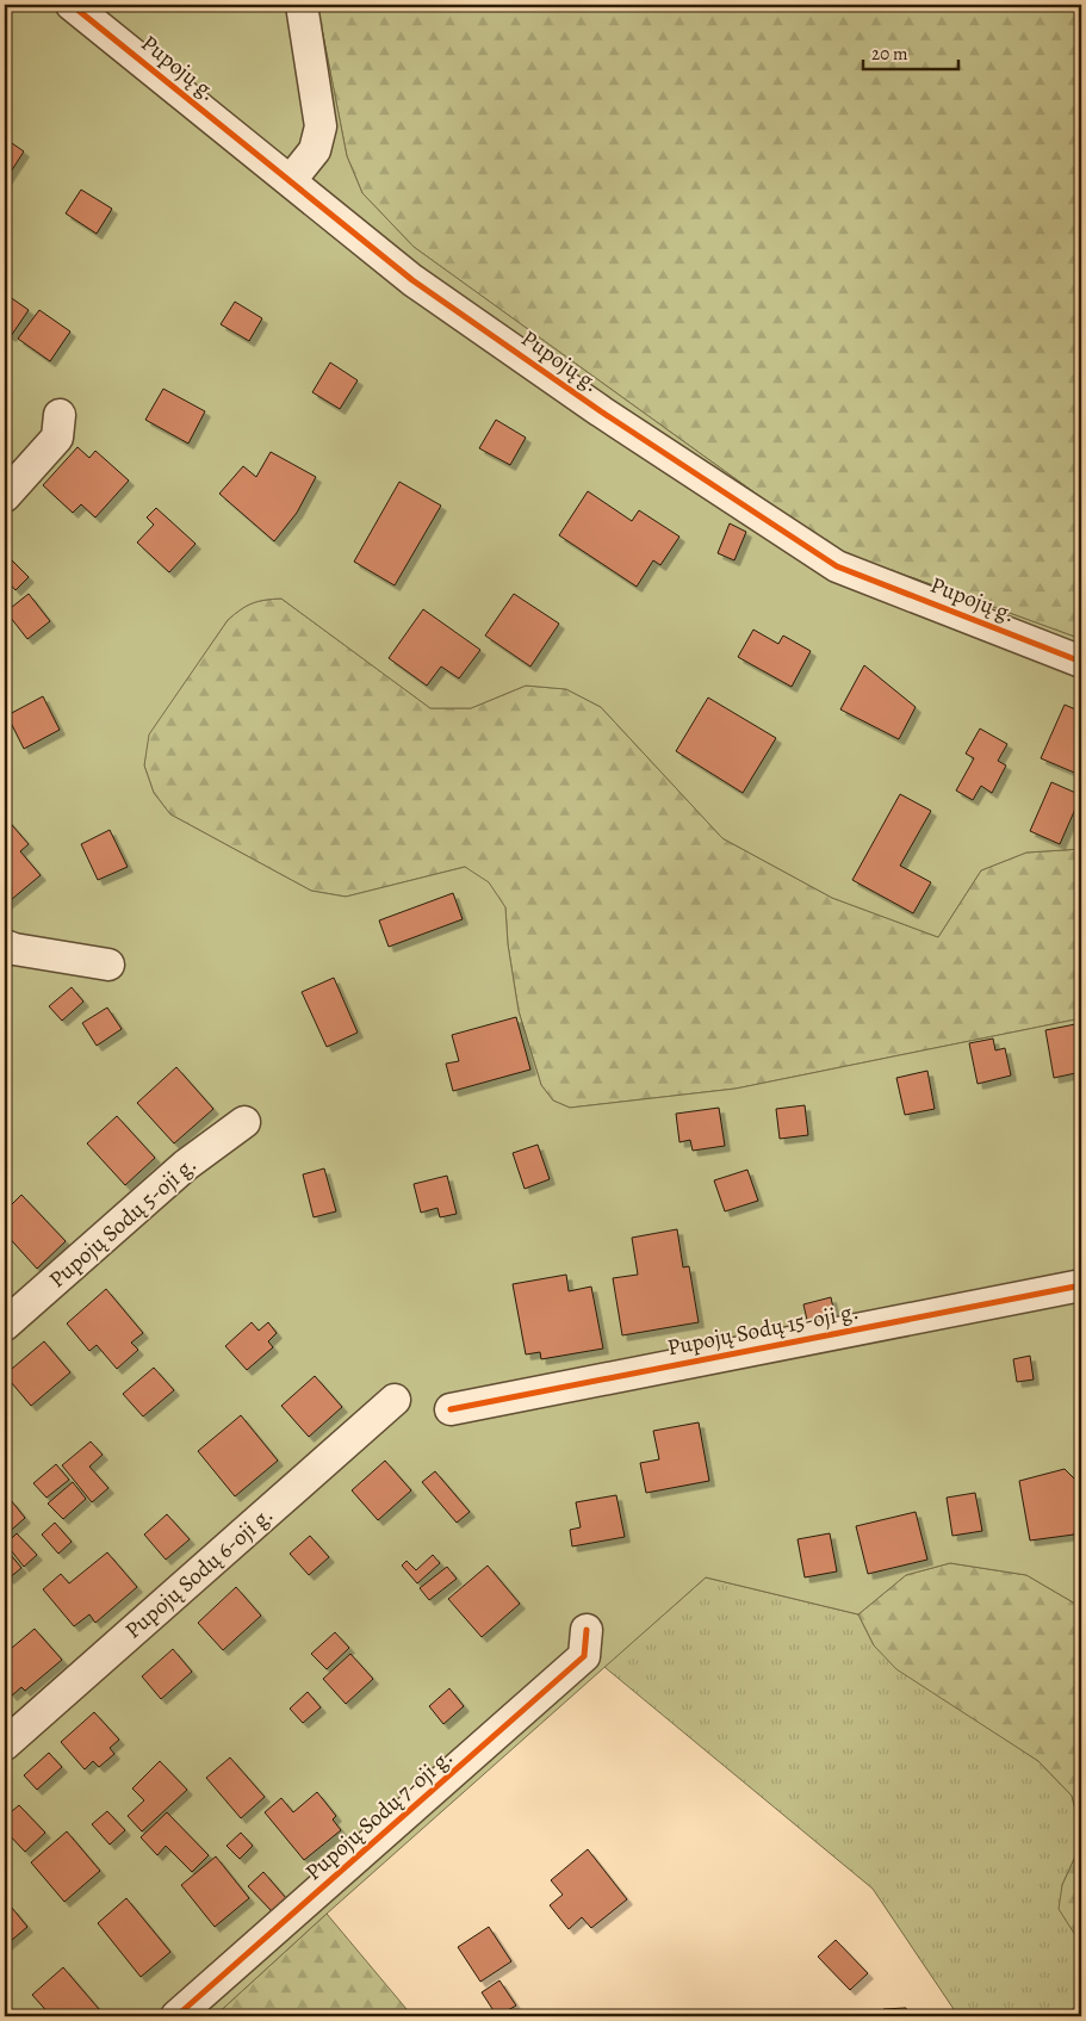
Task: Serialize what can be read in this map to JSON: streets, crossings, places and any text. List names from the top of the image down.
{
  "streets": {
    "street": [
      "Pupojų g.",
      "Pupojų Sodų 5-oji g.",
      "Pupojų Sodų 15-oji g.",
      "Pupojų Sodų 6-oji g.",
      "Pupojų Sodų 7-oji g."
    ]
  },
  "scale_bar": "20 m"
}
